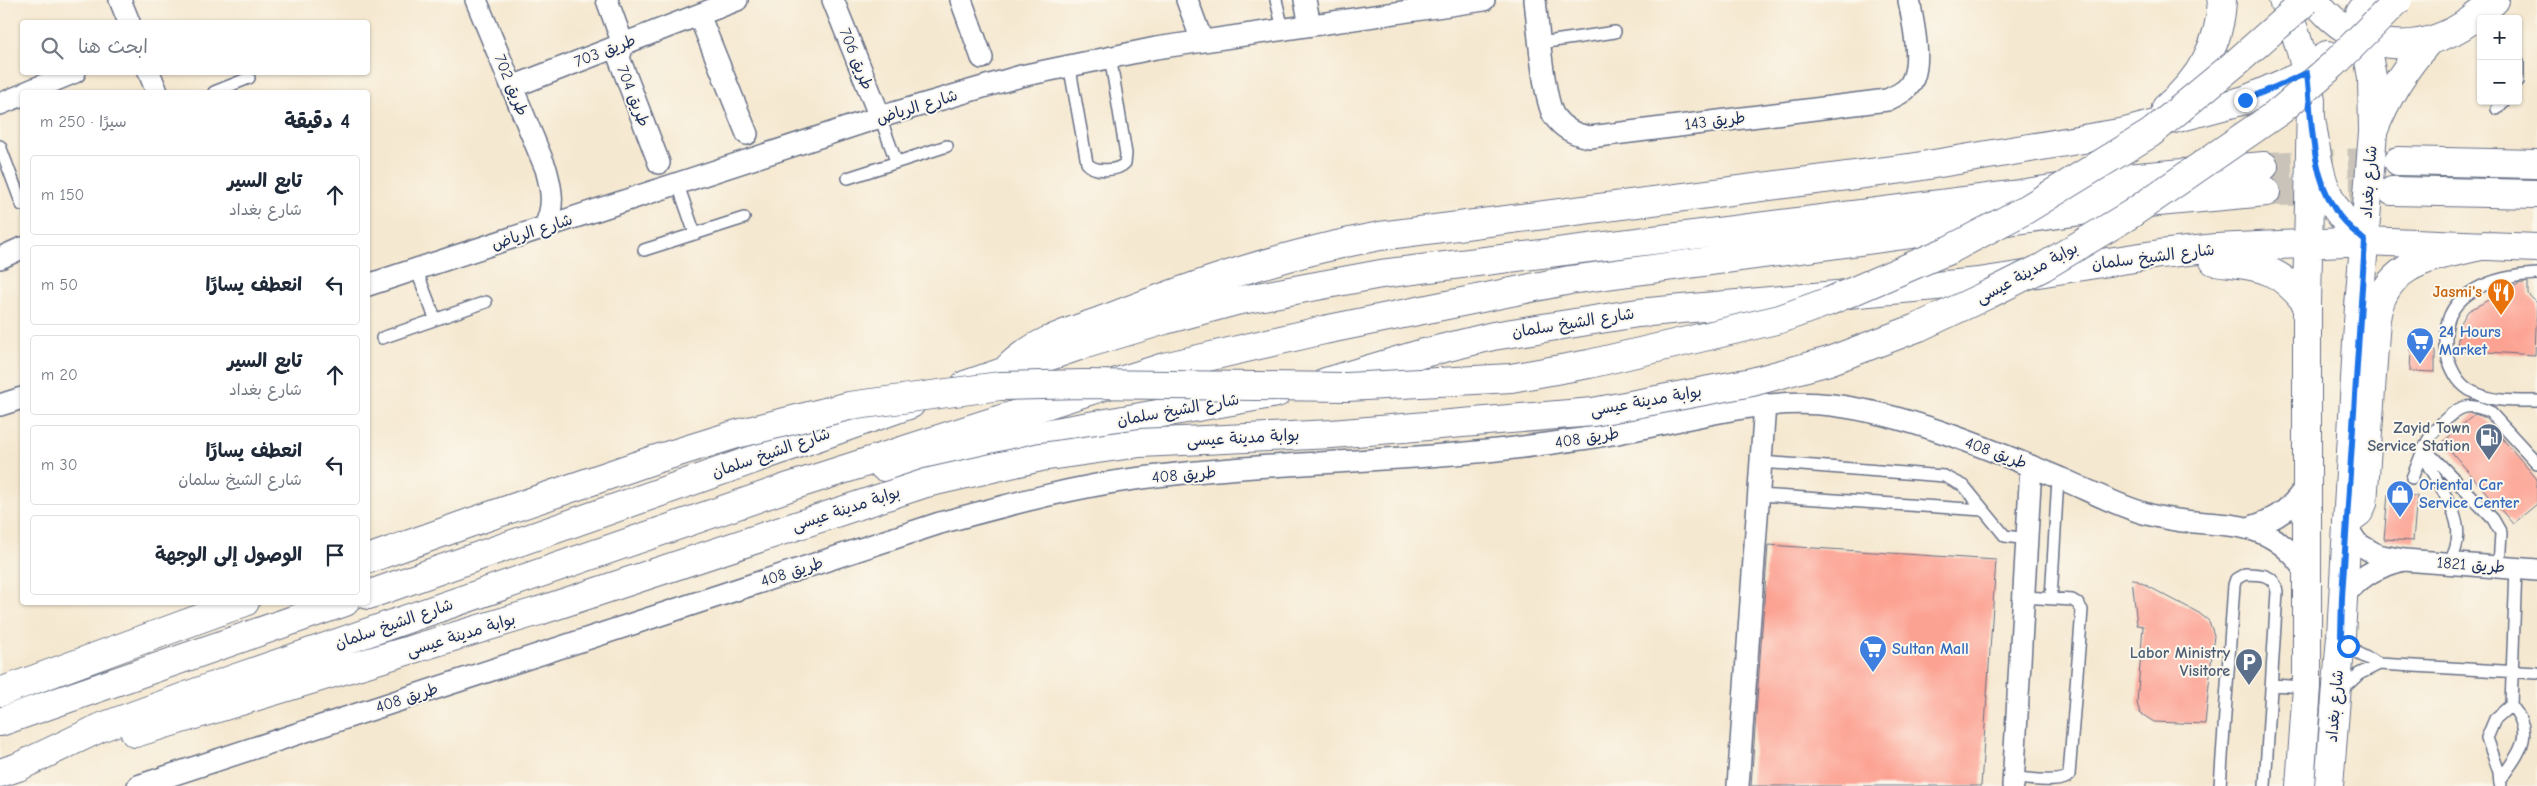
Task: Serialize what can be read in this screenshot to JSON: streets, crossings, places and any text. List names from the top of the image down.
{
  "streets": {
    "main road": ["شارع بغداد", "شارع الشيخ سلمان", "بوابة مدينة عيسى"],
    "street": [
      "طريق 703",
      "طريق 706",
      "طريق 702",
      "طريق 704",
      "شارع الرياض",
      "طريق 143",
      "طريق 408",
      "طريق 1821"
    ]
  },
  "crossings": [
    ["طريق 703", "طريق 702"],
    ["طريق 703", "طريق 704"],
    ["طريق 706", "شارع الرياض"],
    ["طريق 702", "شارع الرياض"],
    ["شارع بغداد", "شارع الشيخ سلمان"],
    ["شارع بغداد", "طريق 408"],
    ["شارع بغداد", "طريق 1821"],
    ["شارع الشيخ سلمان", "بوابة مدينة عيسى"]
  ],
  "places": {
    "restaurant": ["Jasmi's"],
    "supermarket": ["24 Hours Market", "Sultan Mall"],
    "fuel station": ["Zayid Town Service Station"],
    "shop": ["Oriental Car Service Center"],
    "parking": ["Labor Ministry Visitore"]
  },
  "page": {
    "map_buttons": ["+", "−"],
    "search": "ابحث هنا",
    "heading": ["4 دقيقة", "سيرًا · 250 m"],
    "list": [
      ["تابع السير", "شارع بغداد", "150 m"],
      ["انعطف يسارًا", "50 m"],
      ["تابع السير", "شارع بغداد", "20 m"],
      ["انعطف يسارًا", "شارع الشيخ سلمان", "30 m"],
      "الوصول إلى الوجهة"
    ]
  }
}
